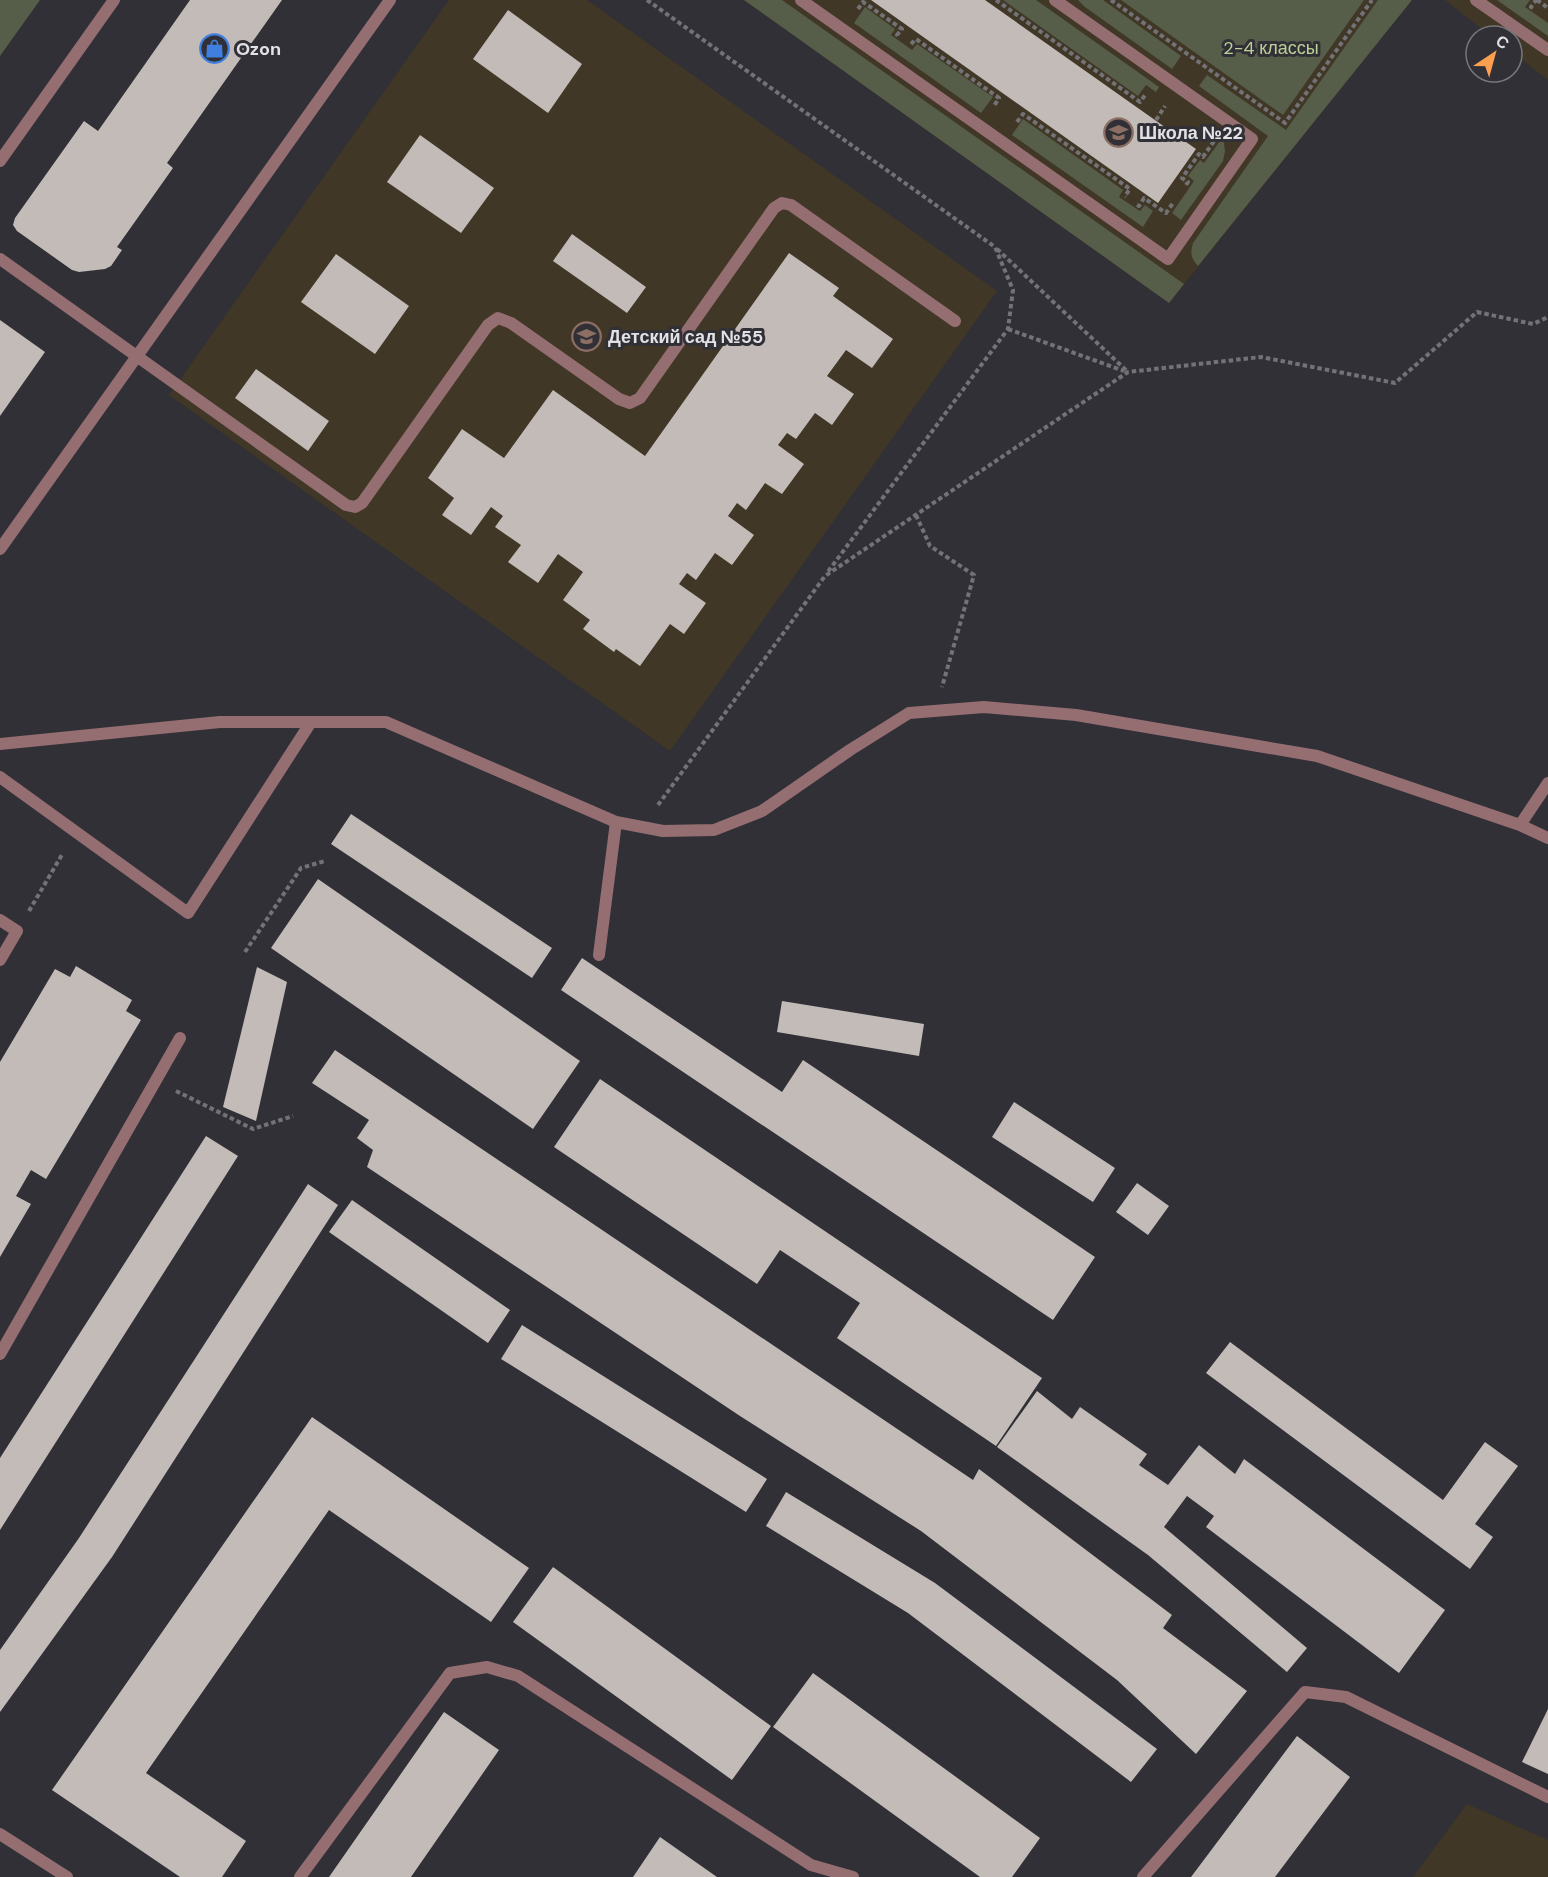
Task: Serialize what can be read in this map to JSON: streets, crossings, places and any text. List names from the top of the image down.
{
  "parks": ["2-4 классы"],
  "places": {
    "shop": ["Ozon"],
    "school or university": ["Школа №22", "Детский сад №55"]
  },
  "north": "top right"
}
